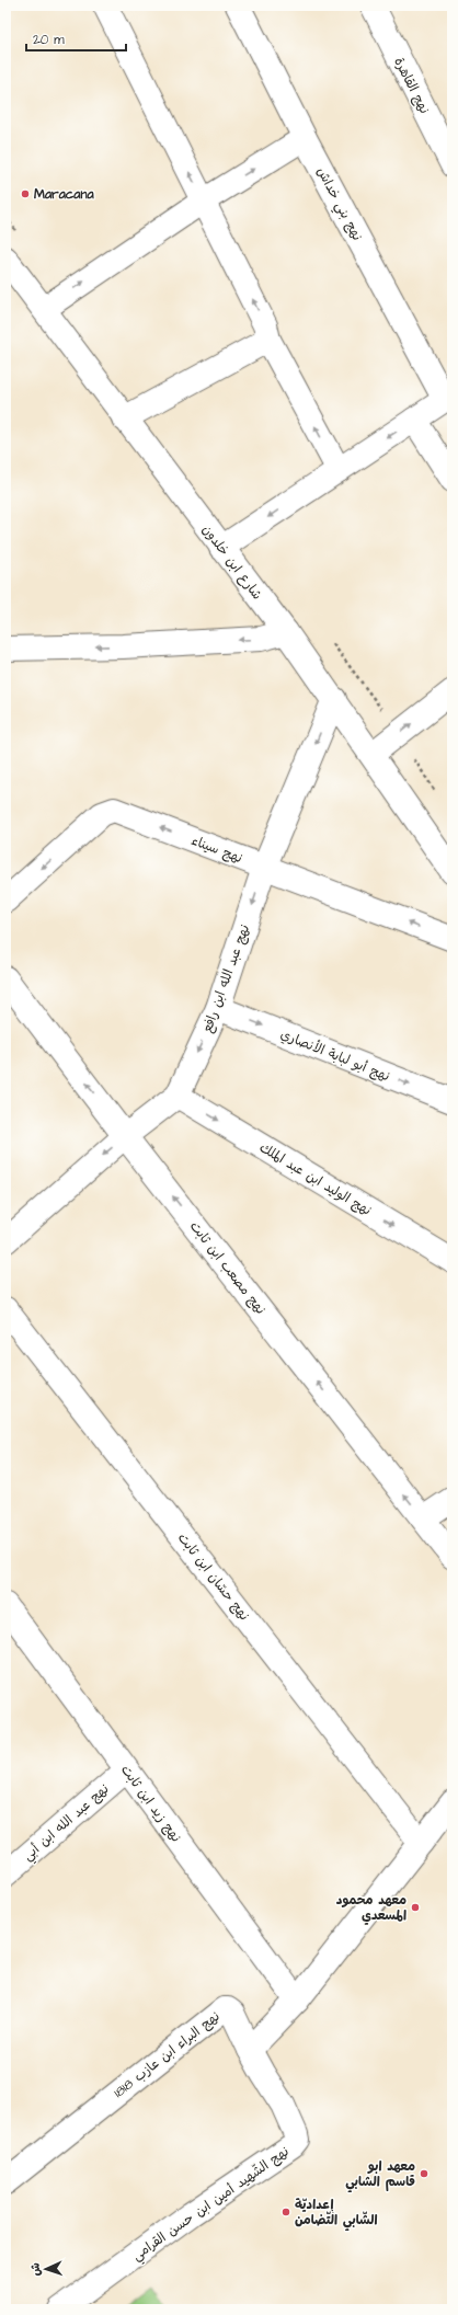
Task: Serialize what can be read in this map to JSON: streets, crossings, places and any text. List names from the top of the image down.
{
  "streets": {
    "street": [
      "نهج القاهرة",
      "نهج بني خداش",
      "شارع ابن خلدون",
      "نهج سيناء",
      "نهج عبد الله ابن رافع",
      "نهج أبو لبابة الأنصاري",
      "نهج الوليد ابن عبد الملك",
      "نهج مصعب ابن ثابت",
      "نهج حسّان ابن ثابت",
      "نهج زيد ابن ثابت",
      "نهج عبد الله ابن أبي",
      "نهج البراء ابن عازب 1818",
      "نهج الشّهيد أمين ابن حسن القرامي"
    ]
  },
  "crossings": [
    ["شارع ابن خلدون", "نهج عبد الله ابن رافع"],
    ["نهج سيناء", "نهج عبد الله ابن رافع"],
    ["نهج عبد الله ابن رافع", "نهج أبو لبابة الأنصاري"],
    ["نهج عبد الله ابن رافع", "نهج الوليد ابن عبد الملك"],
    ["نهج عبد الله ابن رافع", "نهج مصعب ابن ثابت"],
    ["نهج زيد ابن ثابت", "نهج عبد الله ابن أبي"],
    ["نهج البراء ابن عازب 1818", "نهج الشّهيد أمين ابن حسن القرامي"]
  ],
  "one_way": [
    "نهج عبد الله ابن رافع",
    "نهج أبو لبابة الأنصاري",
    "نهج الوليد ابن عبد الملك",
    "نهج مصعب ابن ثابت"
  ],
  "places": [
    "Maracana",
    "معهد محمود المسعدي",
    "معهد ابو قاسم الشابي",
    "إعداديّة الشّابي التّضامن"
  ],
  "scale_bar": "20 m",
  "north": "left"
}
